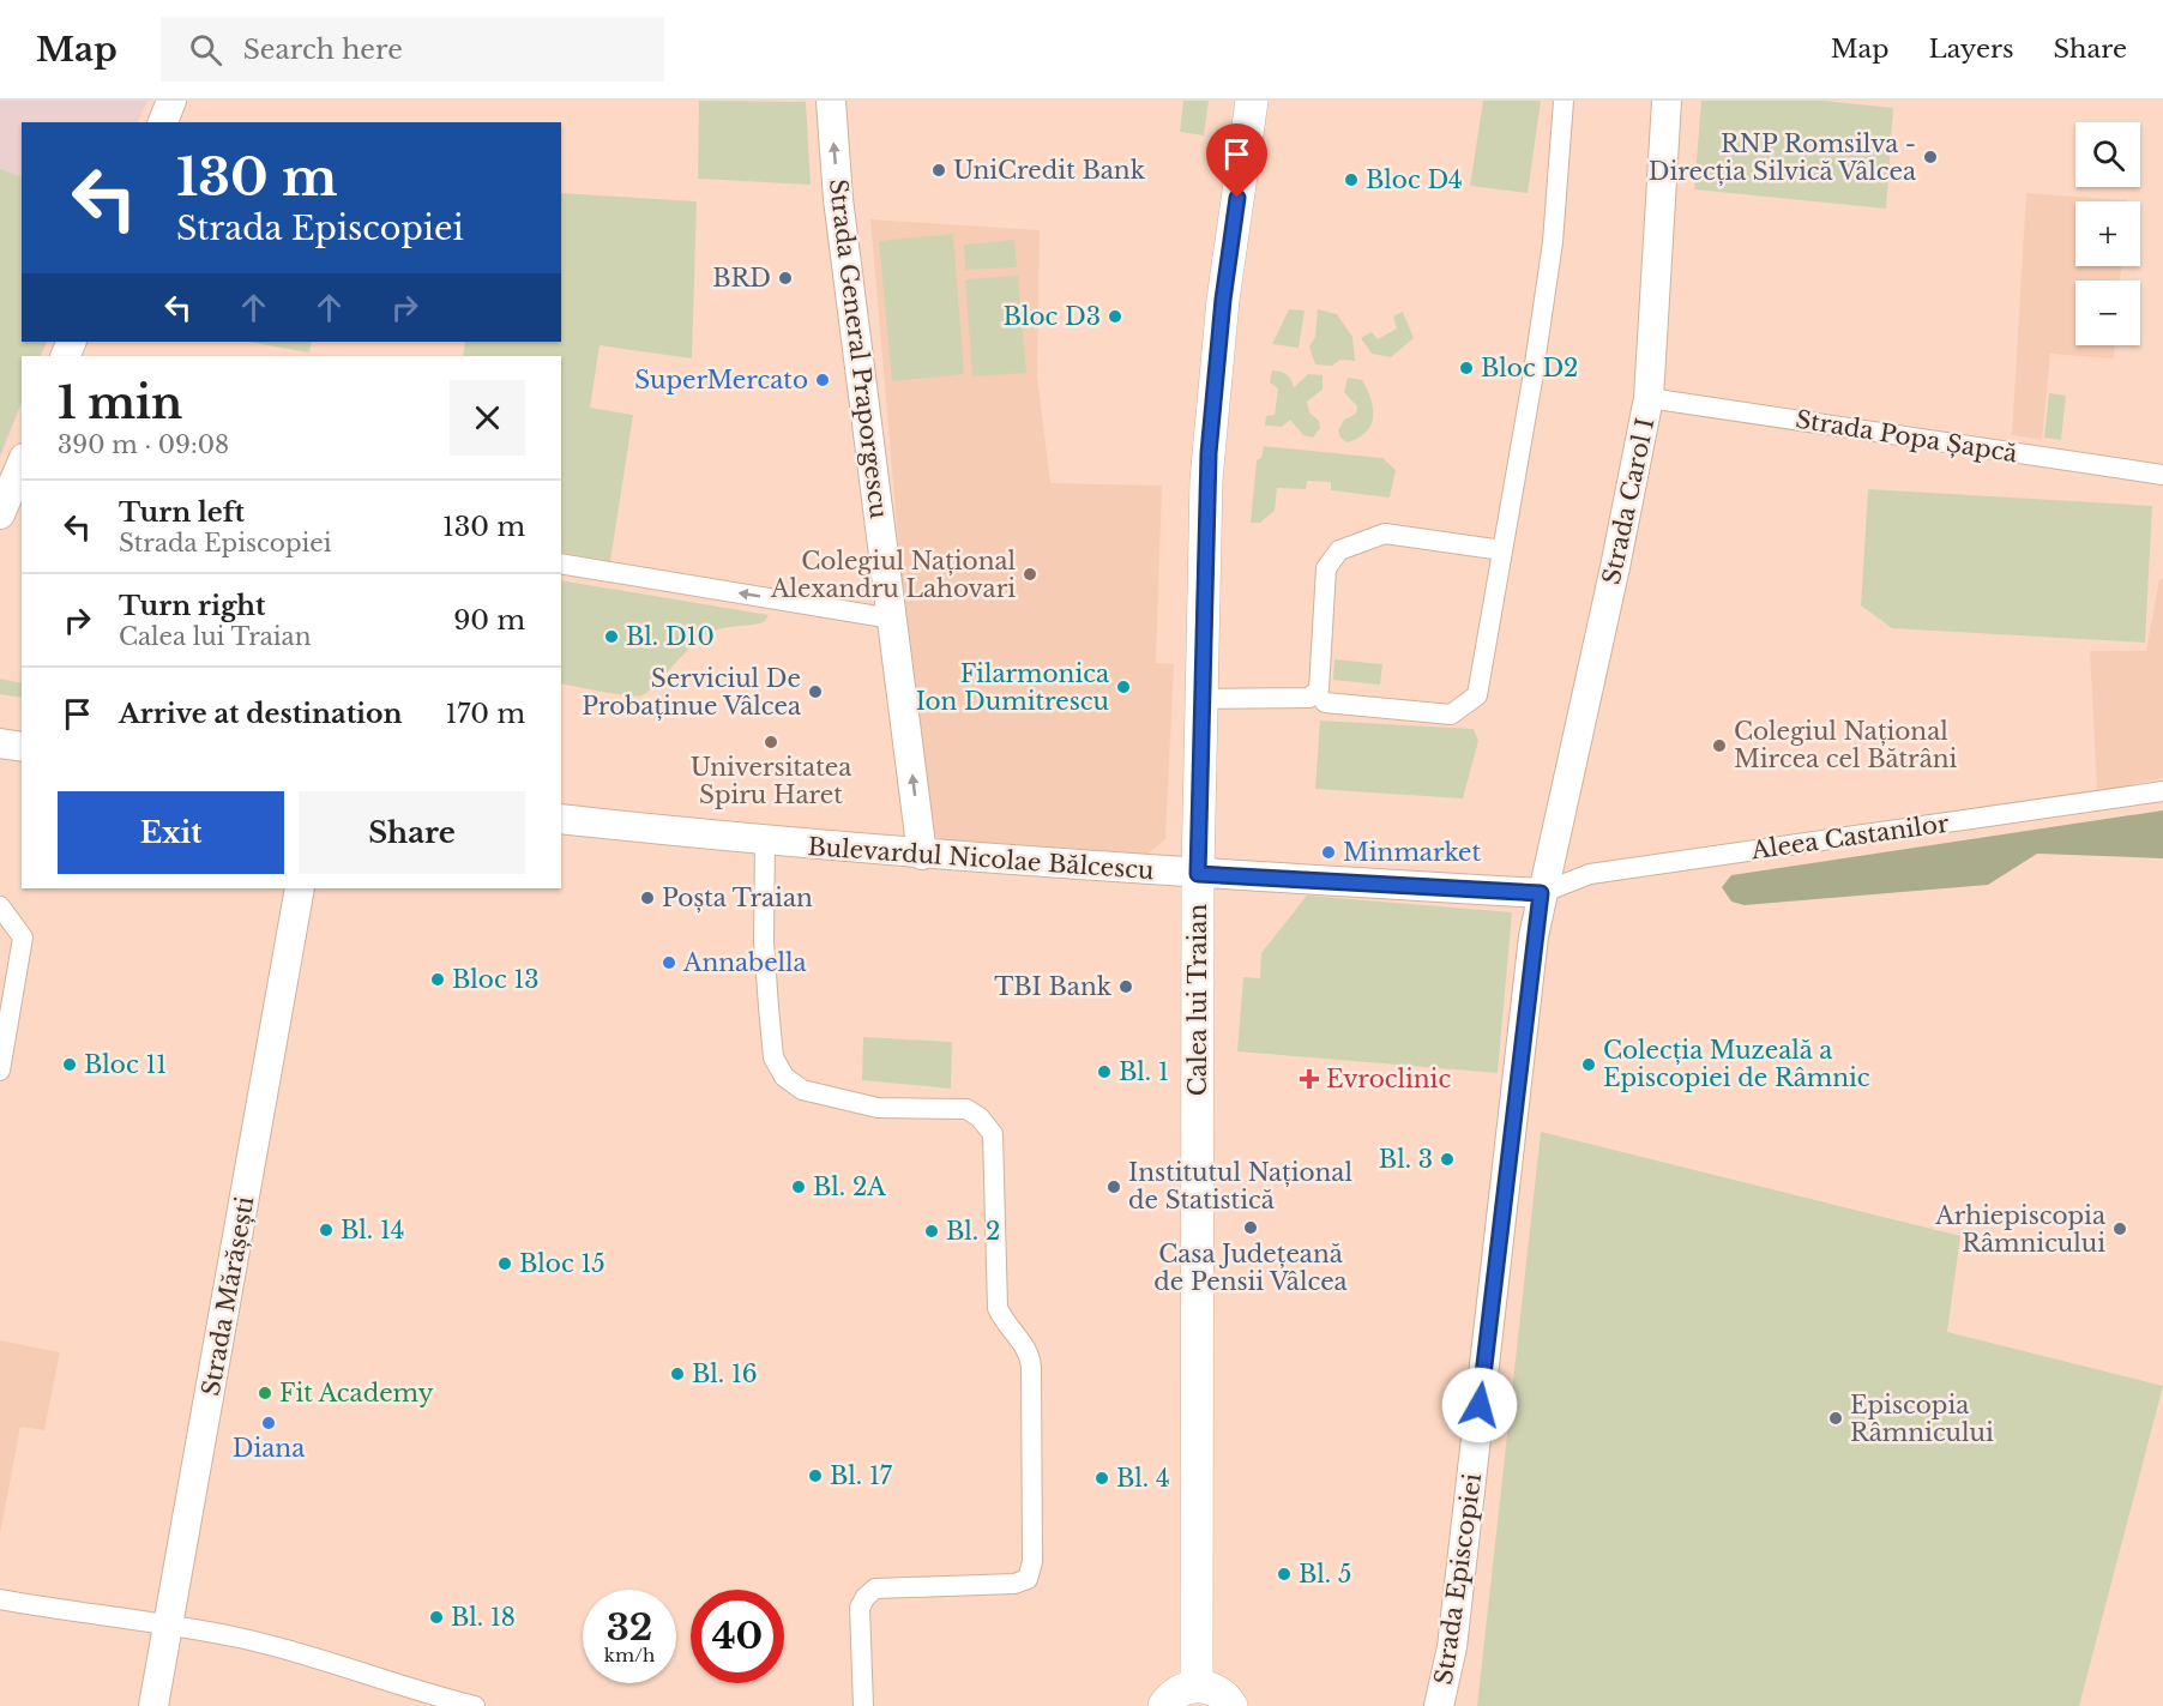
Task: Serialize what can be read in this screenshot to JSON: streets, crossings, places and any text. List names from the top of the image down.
{
  "streets": {
    "main road": ["Calea lui Traian"],
    "street": [
      "Strada General Praporgescu",
      "Strada Popa Șapcă",
      "Strada Carol I",
      "Aleea Castanilor",
      "Bulevardul Nicolae Bălcescu",
      "Strada Mărășești",
      "Strada Episcopiei"
    ]
  },
  "crossings": [
    ["Strada General Praporgescu", "Bulevardul Nicolae Bălcescu"],
    ["Strada Popa Șapcă", "Strada Carol I"],
    ["Strada Carol I", "Aleea Castanilor"],
    ["Strada Carol I", "Strada Episcopiei"],
    ["Aleea Castanilor", "Strada Episcopiei"],
    ["Bulevardul Nicolae Bălcescu", "Calea lui Traian"]
  ],
  "one_way": ["Strada General Praporgescu"],
  "places": {
    "other": [
      "RNP Romsilva - Direcția Silvică Vâlcea",
      "UniCredit Bank",
      "Bloc D4",
      "BRD",
      "Bloc D3",
      "Bloc D2",
      "SuperMercato",
      "Colegiul Național Alexandru Lahovari",
      "Bl. D10",
      "Filarmonica Ion Dumitrescu",
      "Serviciul De Probaținue Vâlcea",
      "Universitatea Spiru Haret",
      "Colegiul Național Mircea cel Bătrâni",
      "Minmarket",
      "Poșta Traian",
      "Annabella",
      "Bloc 13",
      "TBI Bank",
      "Bloc 11",
      "Colecția Muzeală a Episcopiei de Râmnic",
      "Bl. 1",
      "Bl. 3",
      "Bl. 2A",
      "Institutul Național de Statistică",
      "Casa Județeană de Pensii Vâlcea",
      "Arhiepiscopia Râmnicului",
      "Bl. 14",
      "Bl. 2",
      "Bloc 15",
      "Bl. 16",
      "Fit Academy",
      "Episcopia Râmnicului",
      "Diana",
      "Bl. 17",
      "Bl. 4",
      "Bl. 5",
      "Bl. 18"
    ],
    "health": ["Evroclinic"]
  },
  "page": {
    "header": "Map",
    "search": "Search here",
    "nav": ["Map", "Layers", "Share"],
    "map_buttons": ["+", "−"],
    "turn": ["130 m", "Strada Episcopiei"],
    "heading": ["1 min", "390 m · 09:08"],
    "list": [
      {
        "name": "Turn left",
        "note": "Strada Episcopiei",
        "value": "130 m"
      },
      {
        "name": "Turn right",
        "note": "Calea lui Traian",
        "value": "90 m"
      },
      {
        "name": "Arrive at destination",
        "value": "170 m"
      }
    ],
    "buttons": ["Exit", "Share"],
    "speed": "32 km/h",
    "limit": "40"
  }
}
